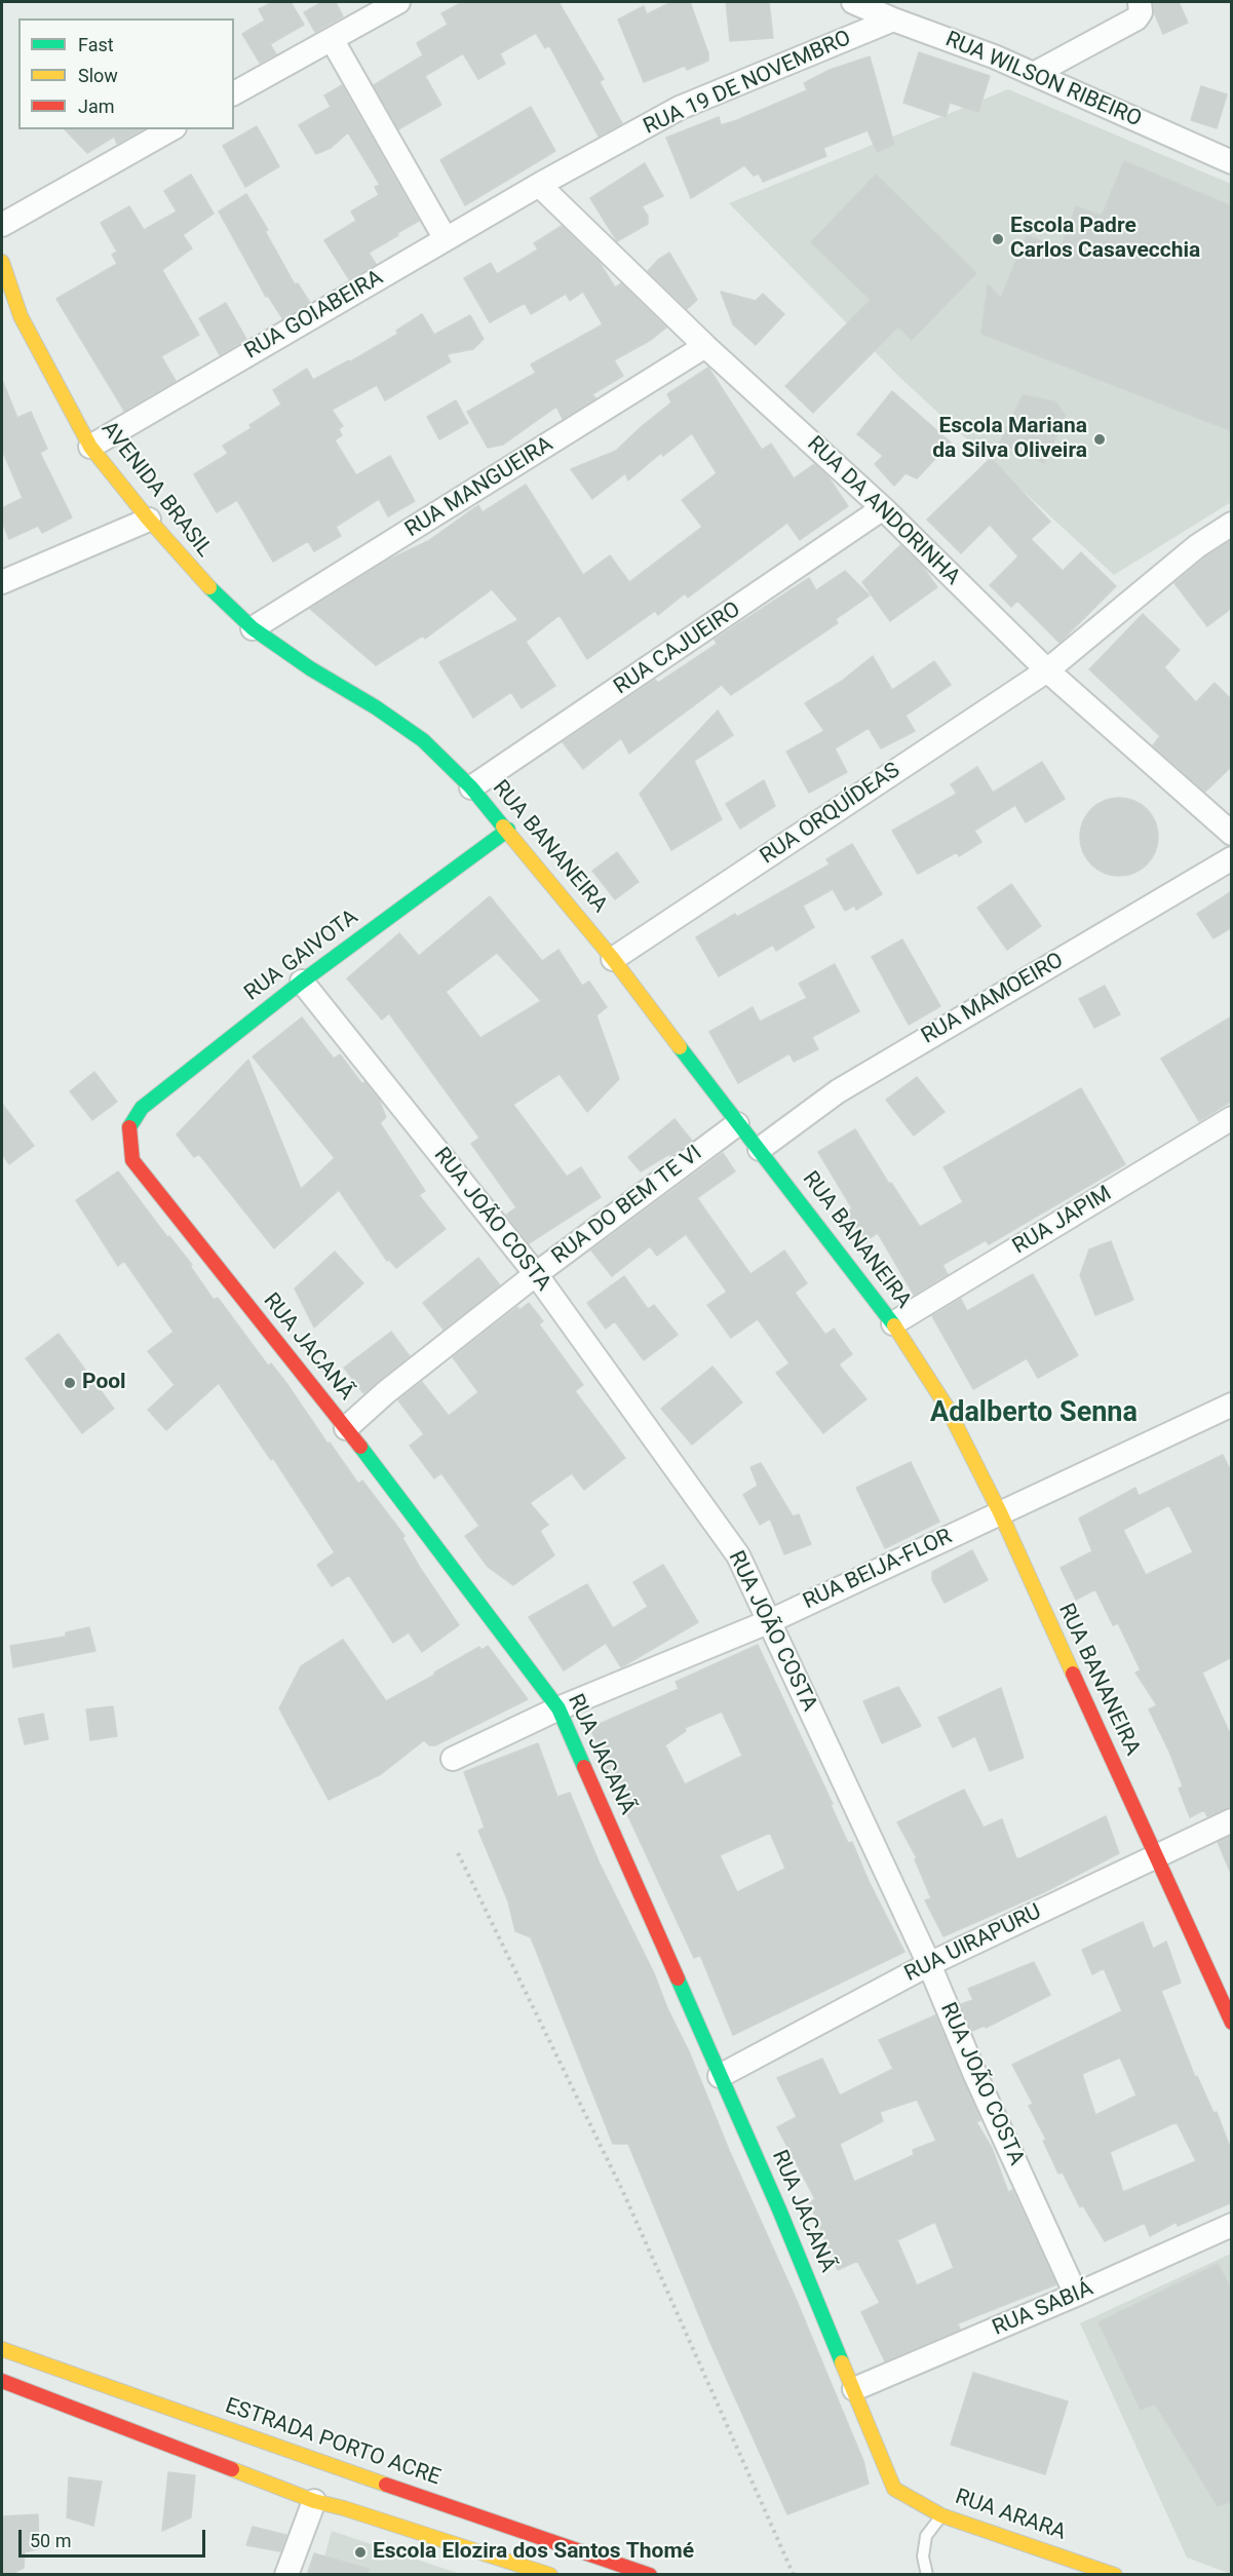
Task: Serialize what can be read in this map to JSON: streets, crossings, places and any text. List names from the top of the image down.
{
  "streets": {
    "street": [
      "RUA WILSON RIBEIRO",
      "RUA 19 DE NOVEMBRO",
      "RUA GOIABEIRA",
      "RUA MANGUEIRA",
      "AVENIDA BRASIL",
      "RUA DA ANDORINHA",
      "RUA CAJUEIRO",
      "RUA ORQUÍDEAS",
      "RUA BANANEIRA",
      "RUA GAIVOTA",
      "RUA MAMOEIRO",
      "RUA DO BEM TE VI",
      "RUA JOÃO COSTA",
      "RUA JAPIM",
      "RUA JACANÃ",
      "RUA BEIJA-FLOR",
      "RUA UIRAPURU",
      "RUA SABIÁ",
      "ESTRADA PORTO ACRE",
      "RUA ARARA"
    ]
  },
  "crossings": [
    ["RUA WILSON RIBEIRO", "RUA 19 DE NOVEMBRO"],
    ["RUA 19 DE NOVEMBRO", "RUA GOIABEIRA"],
    ["RUA 19 DE NOVEMBRO", "RUA DA ANDORINHA"],
    ["RUA GOIABEIRA", "AVENIDA BRASIL"],
    ["RUA GOIABEIRA", "RUA DA ANDORINHA"],
    ["RUA MANGUEIRA", "AVENIDA BRASIL"],
    ["RUA MANGUEIRA", "RUA DA ANDORINHA"],
    ["RUA MANGUEIRA", "RUA BANANEIRA"],
    ["AVENIDA BRASIL", "RUA BANANEIRA"],
    ["RUA DA ANDORINHA", "RUA CAJUEIRO"],
    ["RUA DA ANDORINHA", "RUA ORQUÍDEAS"],
    ["RUA CAJUEIRO", "RUA BANANEIRA"],
    ["RUA ORQUÍDEAS", "RUA BANANEIRA"],
    ["RUA BANANEIRA", "RUA GAIVOTA"],
    ["RUA BANANEIRA", "RUA MAMOEIRO"],
    ["RUA BANANEIRA", "RUA DO BEM TE VI"],
    ["RUA BANANEIRA", "RUA JAPIM"],
    ["RUA BANANEIRA", "RUA BEIJA-FLOR"],
    ["RUA BANANEIRA", "RUA UIRAPURU"],
    ["RUA GAIVOTA", "RUA JOÃO COSTA"],
    ["RUA GAIVOTA", "RUA JACANÃ"],
    ["RUA DO BEM TE VI", "RUA JOÃO COSTA"],
    ["RUA DO BEM TE VI", "RUA JACANÃ"],
    ["RUA JOÃO COSTA", "RUA BEIJA-FLOR"],
    ["RUA JOÃO COSTA", "RUA UIRAPURU"],
    ["RUA JOÃO COSTA", "RUA SABIÁ"],
    ["RUA JACANÃ", "RUA BEIJA-FLOR"],
    ["RUA JACANÃ", "RUA UIRAPURU"],
    ["RUA JACANÃ", "RUA SABIÁ"],
    ["RUA JACANÃ", "RUA ARARA"]
  ],
  "districts": ["Adalberto Senna"],
  "places": [
    "Escola Padre Carlos Casavecchia",
    "Escola Mariana da Silva Oliveira",
    "Pool",
    "Escola Elozira dos Santos Thomé"
  ],
  "legend": ["Fast", "Slow", "Jam"],
  "scale_bar": "50 m"
}
